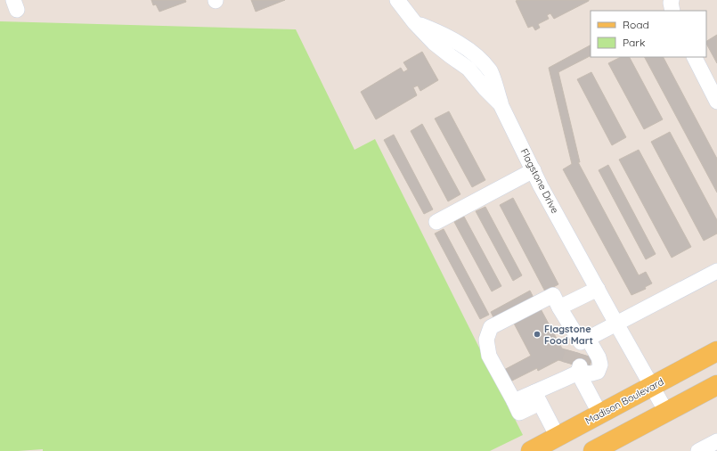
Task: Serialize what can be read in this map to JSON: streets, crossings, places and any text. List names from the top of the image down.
{
  "streets": {
    "main road": ["Madison Boulevard"],
    "street": ["Flagstone Drive"]
  },
  "crossings": [
    ["Flagstone Drive", "Madison Boulevard"]
  ],
  "places": ["Flagstone Food Mart"],
  "legend": ["Road", "Park"]
}
